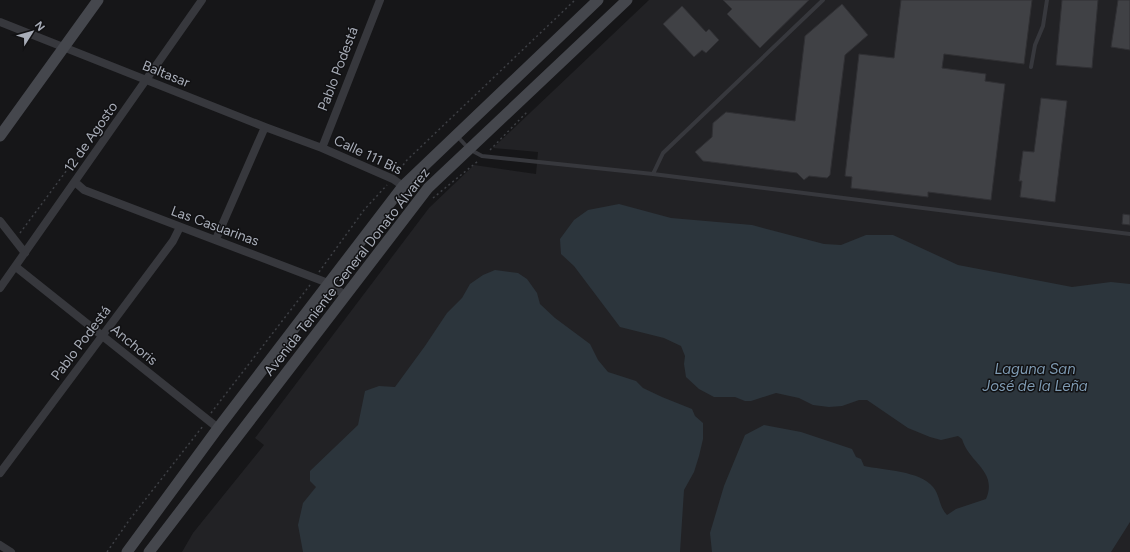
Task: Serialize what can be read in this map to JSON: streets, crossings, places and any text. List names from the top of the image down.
{
  "streets": {
    "main road": ["Avenida Teniente General Donato Álvarez"],
    "street": [
      "Pablo Podestá",
      "Baltasar",
      "12 de Agosto",
      "Calle 111 Bis",
      "Las Casuarinas",
      "Anchoris"
    ]
  },
  "crossings": [
    ["Pablo Podestá", "Baltasar"],
    ["Pablo Podestá", "Calle 111 Bis"],
    ["Pablo Podestá", "Las Casuarinas"],
    ["Pablo Podestá", "Anchoris"],
    ["Baltasar", "12 de Agosto"],
    ["Baltasar", "Calle 111 Bis"],
    ["12 de Agosto", "Las Casuarinas"],
    ["12 de Agosto", "Anchoris"],
    ["Calle 111 Bis", "Avenida Teniente General Donato Álvarez"],
    ["Las Casuarinas", "Avenida Teniente General Donato Álvarez"],
    ["Avenida Teniente General Donato Álvarez", "Anchoris"]
  ],
  "water": ["Laguna San José de la Leña"],
  "north": "top right"
}
